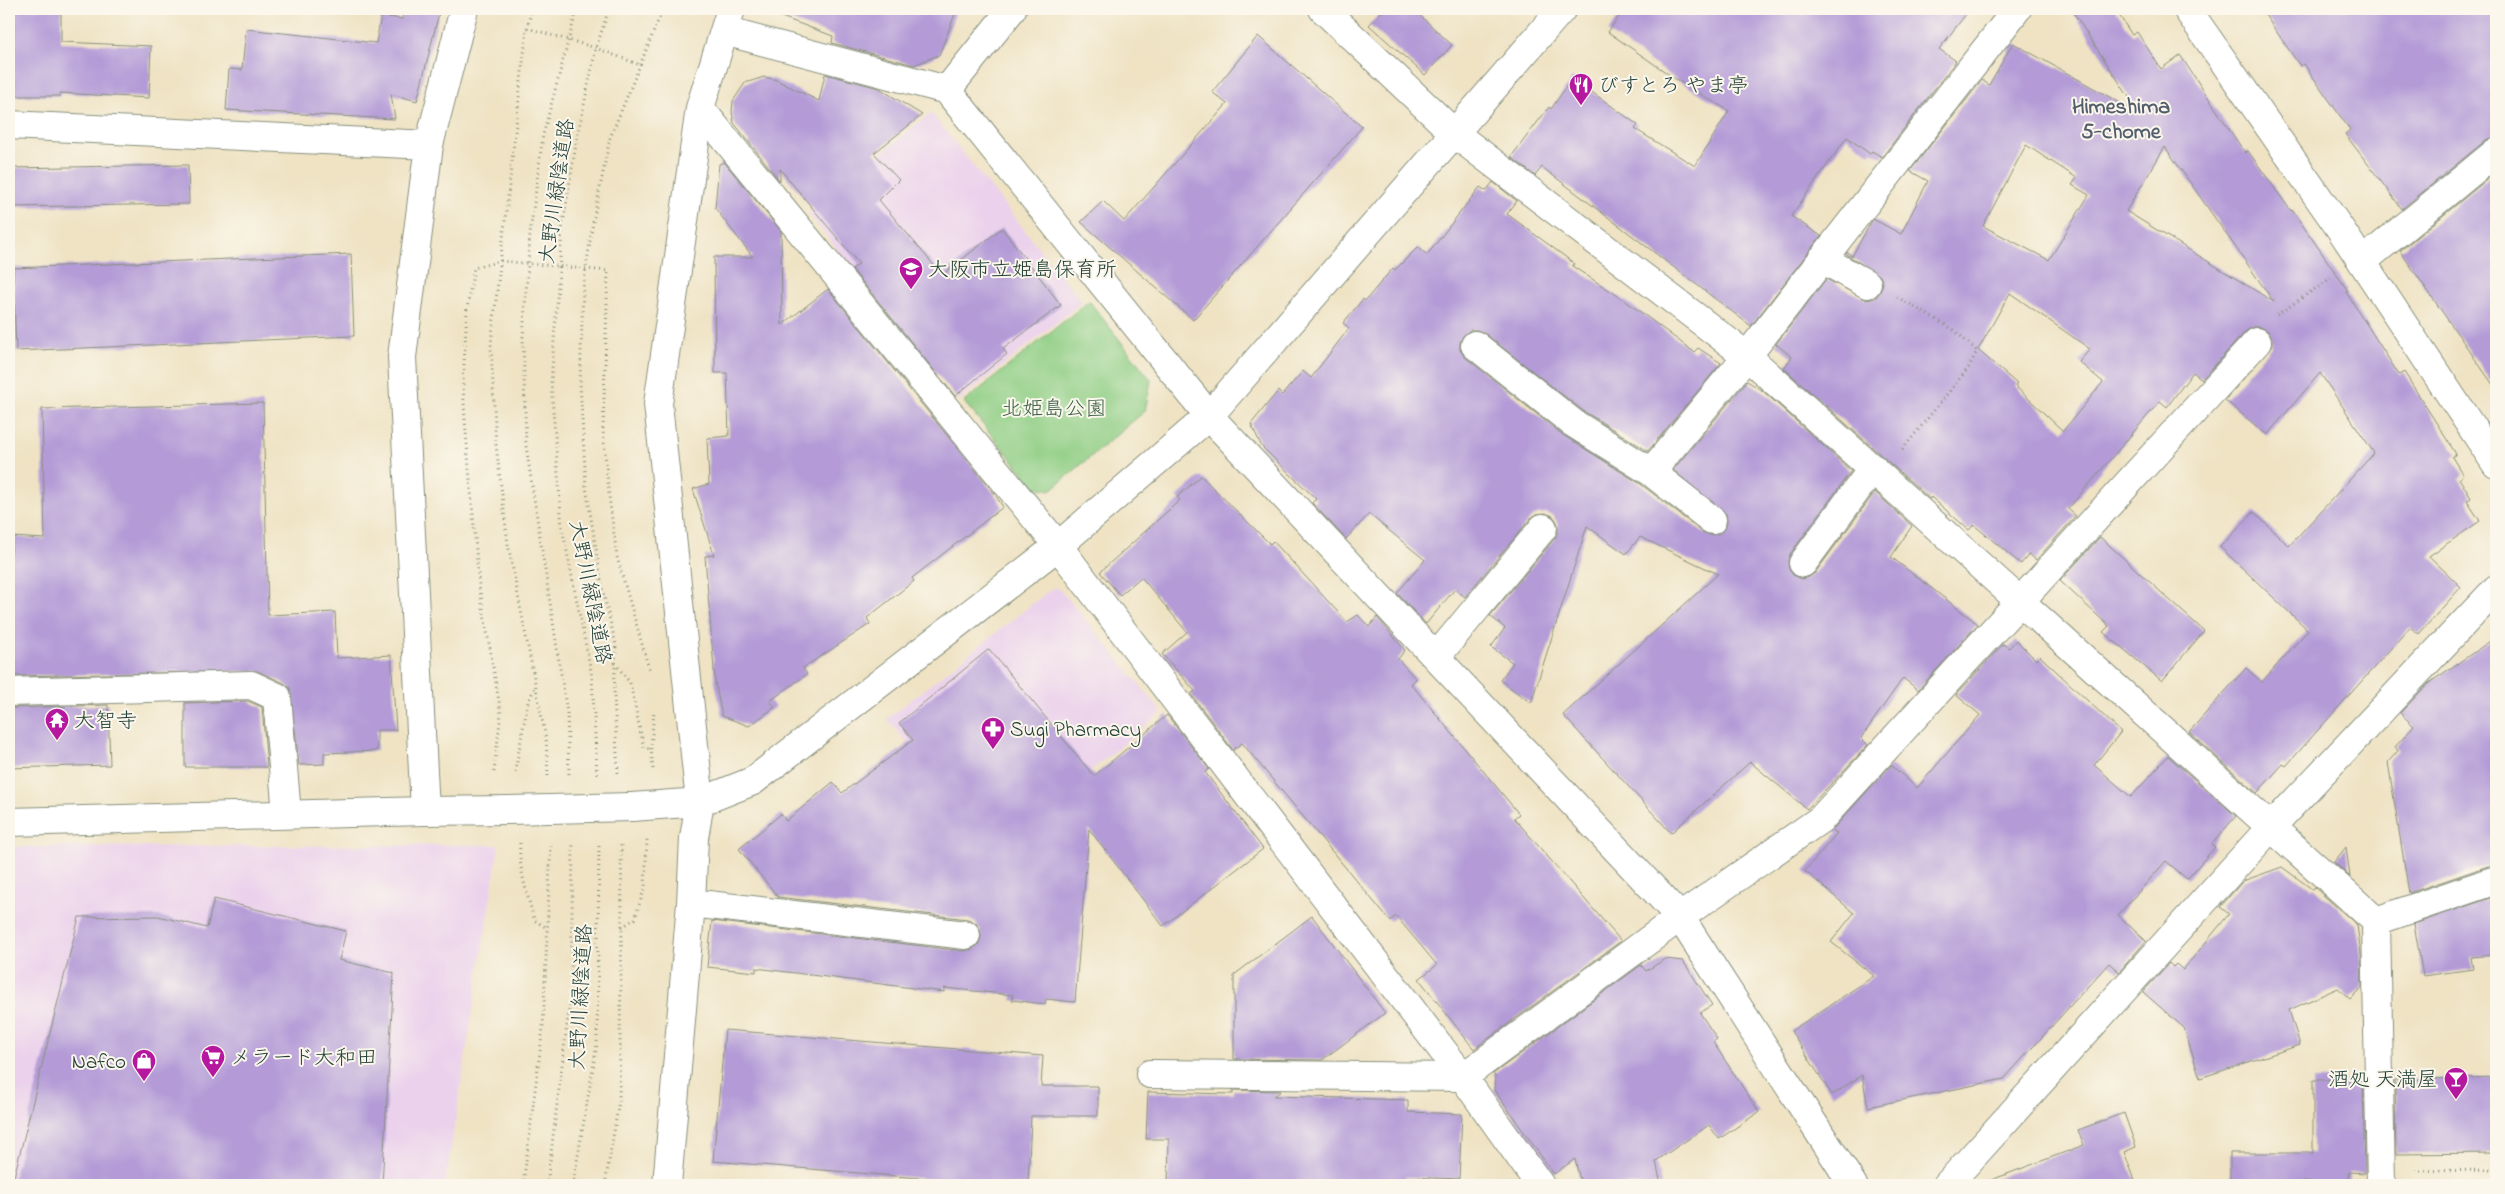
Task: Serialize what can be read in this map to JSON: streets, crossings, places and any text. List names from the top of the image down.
{
  "streets": {
    "path": ["大野川緑陰道路"]
  },
  "districts": ["Himeshima 5-chome"],
  "parks": ["北姫島公園"],
  "places": {
    "restaurant": ["びすとろ やま亭"],
    "school or university": ["大阪市立姫島保育所"],
    "temple": ["大智寺"],
    "pharmacy": ["Sugi Pharmacy"],
    "supermarket": ["メラード大和田"],
    "shop": ["Nafco"],
    "bar": ["酒処 天満屋"]
  }
}
